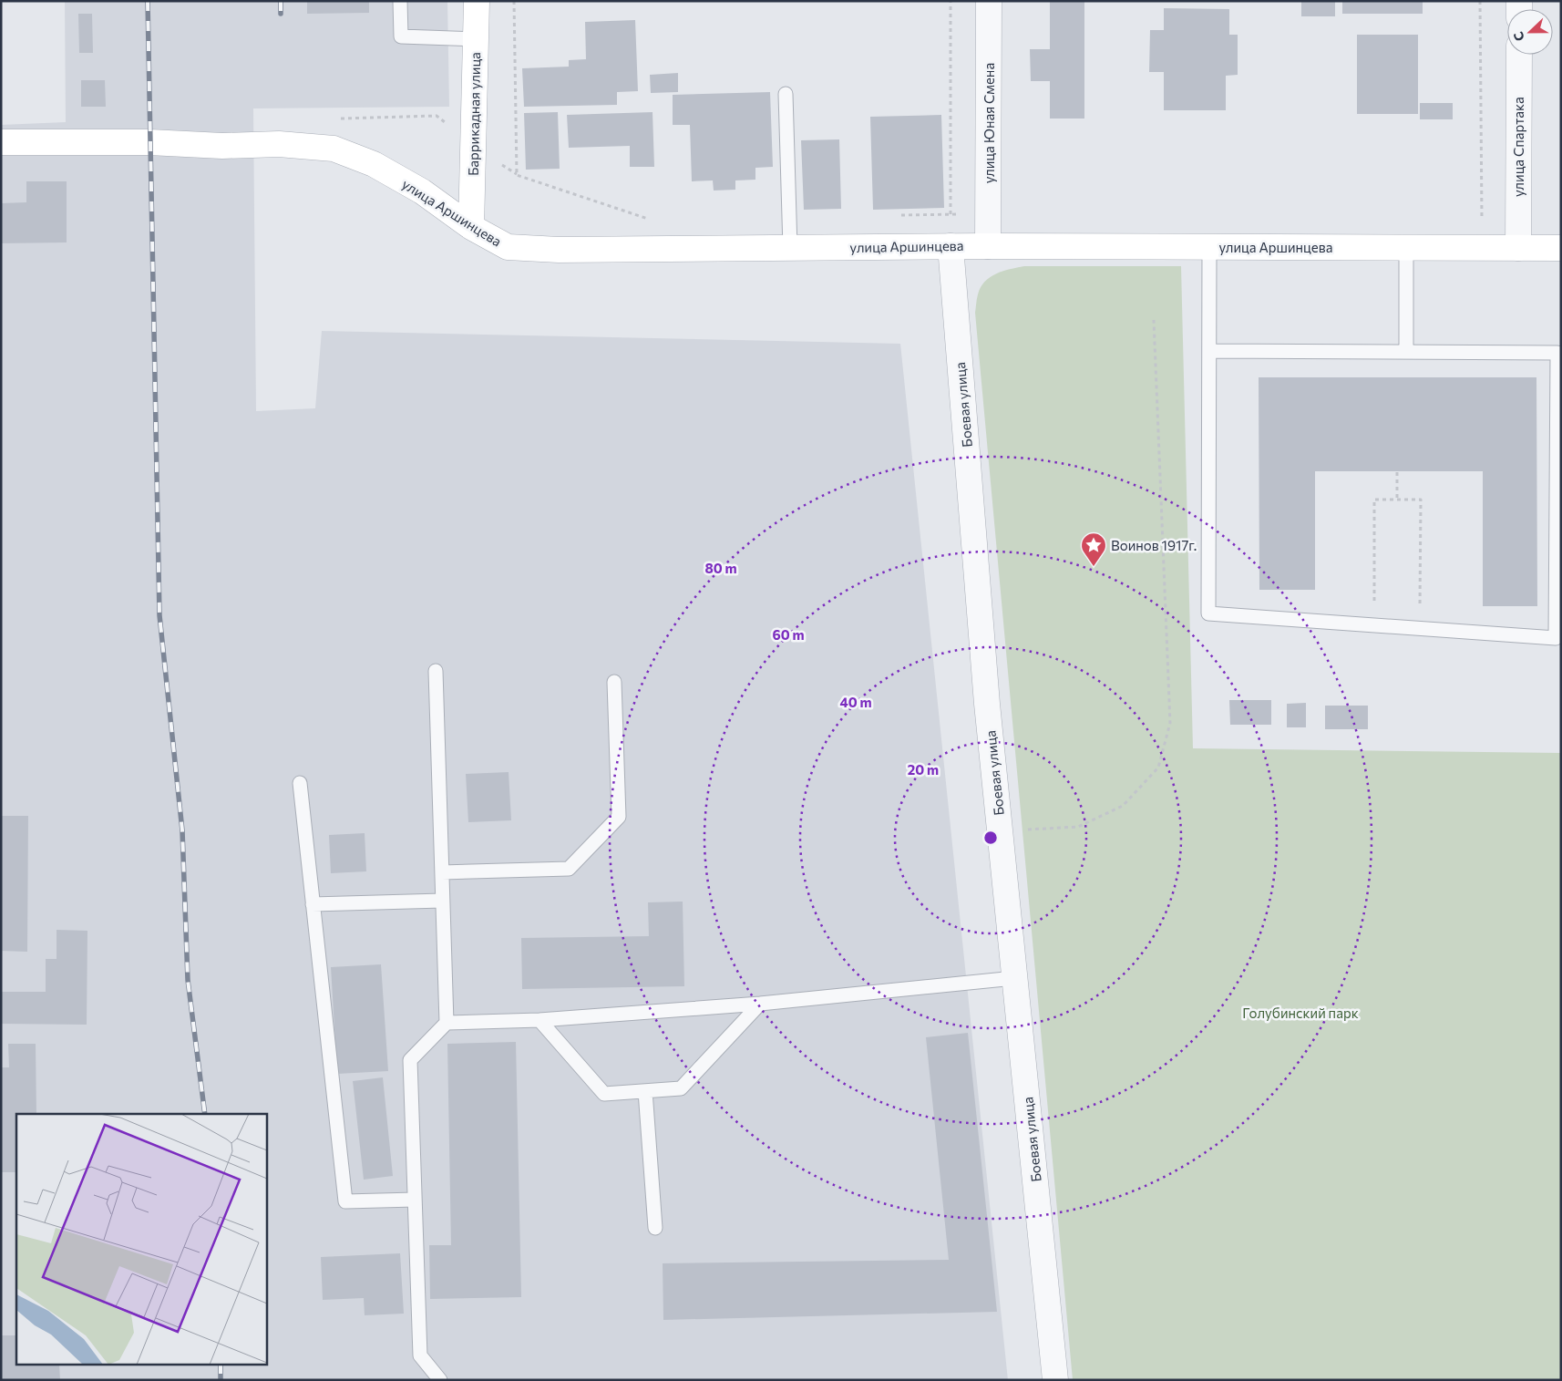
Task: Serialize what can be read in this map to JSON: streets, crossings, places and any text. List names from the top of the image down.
{
  "streets": {
    "main road": ["Баррикадная улица", "улица Аршинцева"],
    "street": ["улица Юная Смена", "улица Спартака", "Боевая улица"]
  },
  "crossings": [
    ["Баррикадная улица", "улица Аршинцева"],
    ["улица Юная Смена", "улица Аршинцева"],
    ["улица Спартака", "улица Аршинцева"],
    ["улица Аршинцева", "Боевая улица"]
  ],
  "parks": ["Голубинский парк"],
  "places": {
    "place": ["Воинов 1917г."]
  },
  "north": "left",
  "rings": [
    "80 m",
    "60 m",
    "40 m",
    "20 m"
  ]
}
